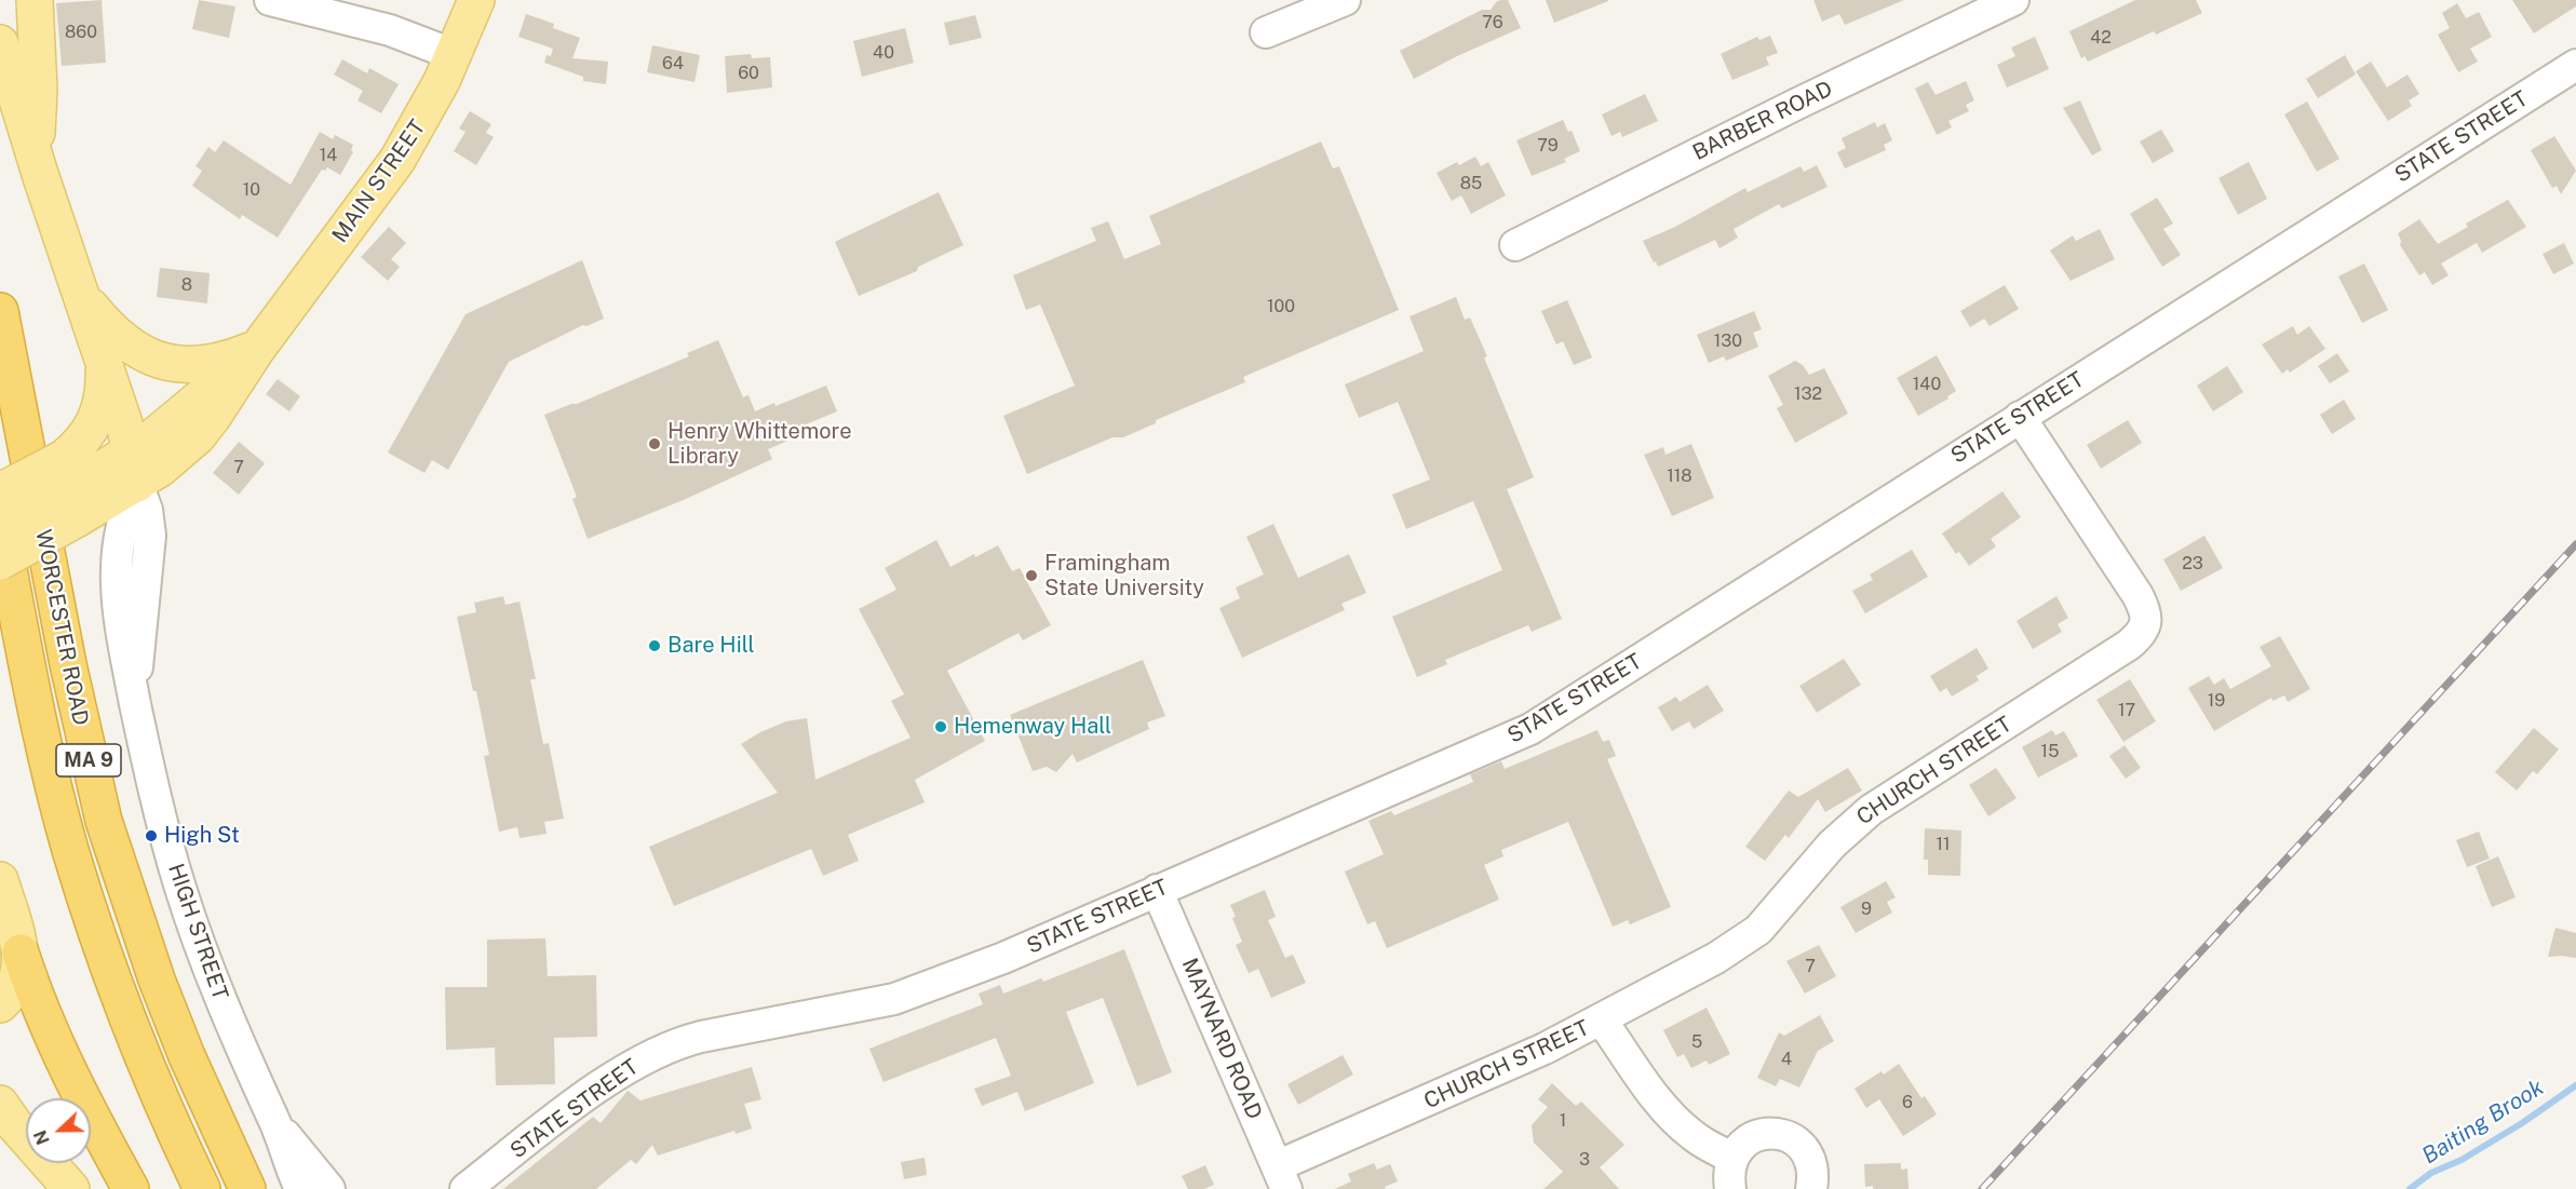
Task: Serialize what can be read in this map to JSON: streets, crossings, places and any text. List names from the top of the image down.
{
  "streets": {
    "highway": ["WORCESTER ROAD", "MA 9"],
    "main road": ["MAIN STREET"],
    "street": [
      "BARBER ROAD",
      "STATE STREET",
      "CHURCH STREET",
      "HIGH STREET",
      "MAYNARD ROAD"
    ]
  },
  "crossings": [
    ["STATE STREET", "CHURCH STREET"],
    ["STATE STREET", "MAYNARD ROAD"],
    ["MAIN STREET", "HIGH STREET"],
    ["CHURCH STREET", "MAYNARD ROAD"]
  ],
  "water": ["Baiting Brook"],
  "places": [
    "Henry Whittemore Library",
    "Framingham State University",
    "Bare Hill",
    "Hemenway Hall",
    "High St"
  ],
  "house_numbers": [
    "76",
    "860",
    "42",
    "40",
    "64",
    "60",
    "79",
    "14",
    "85",
    "10",
    "8",
    "100",
    "130",
    "140",
    "132",
    "7",
    "118",
    "23",
    "19",
    "17",
    "15",
    "11",
    "9",
    "7",
    "5",
    "4",
    "6",
    "1",
    "3"
  ],
  "north": "left"
}
